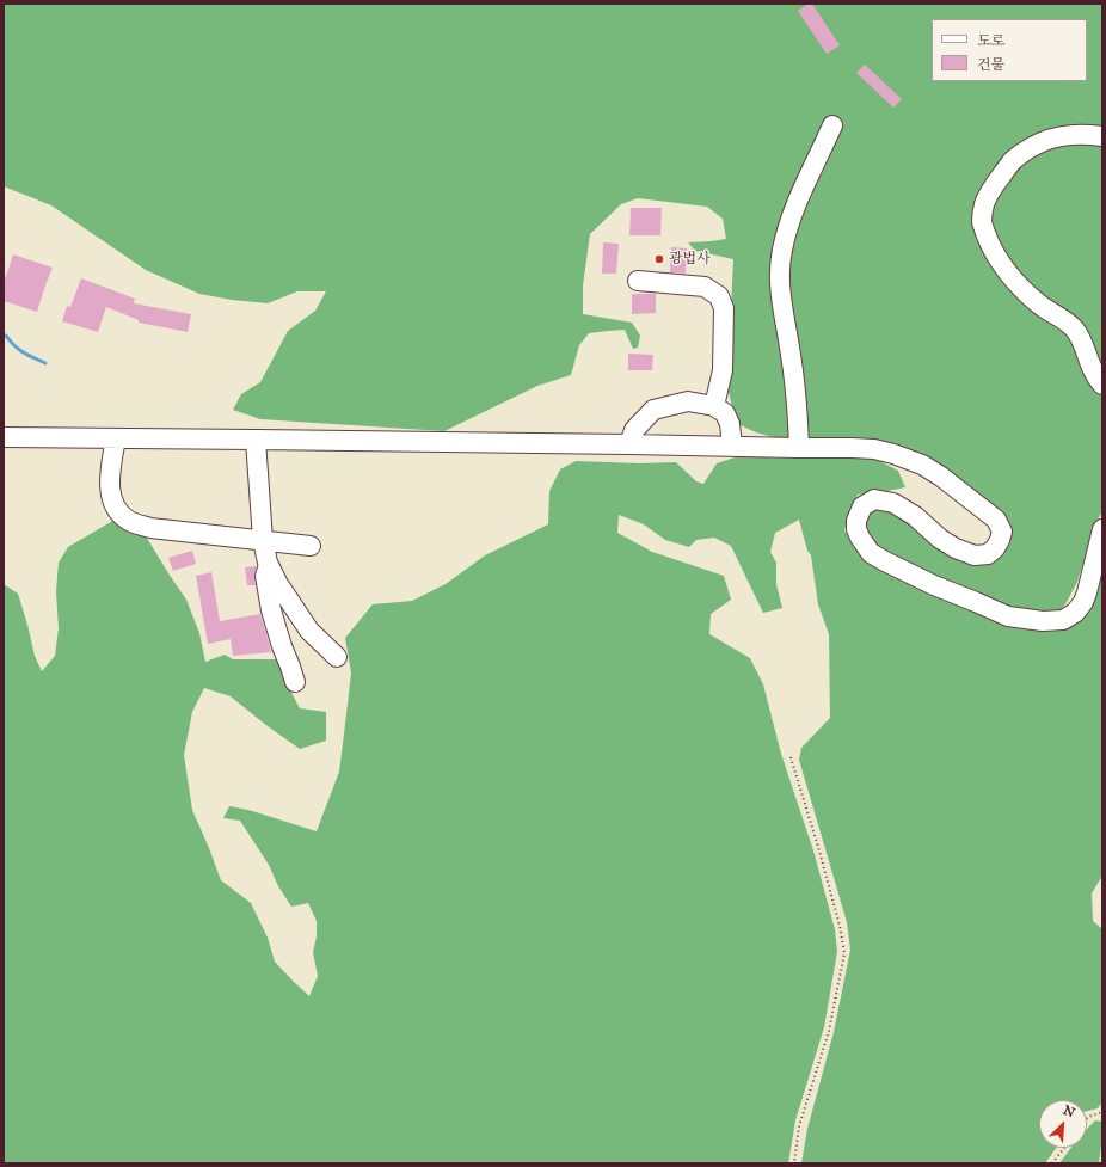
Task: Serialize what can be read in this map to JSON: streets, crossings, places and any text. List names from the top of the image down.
{
  "places": ["광법사"],
  "legend": ["도로", "건물"],
  "north": "top right"
}
